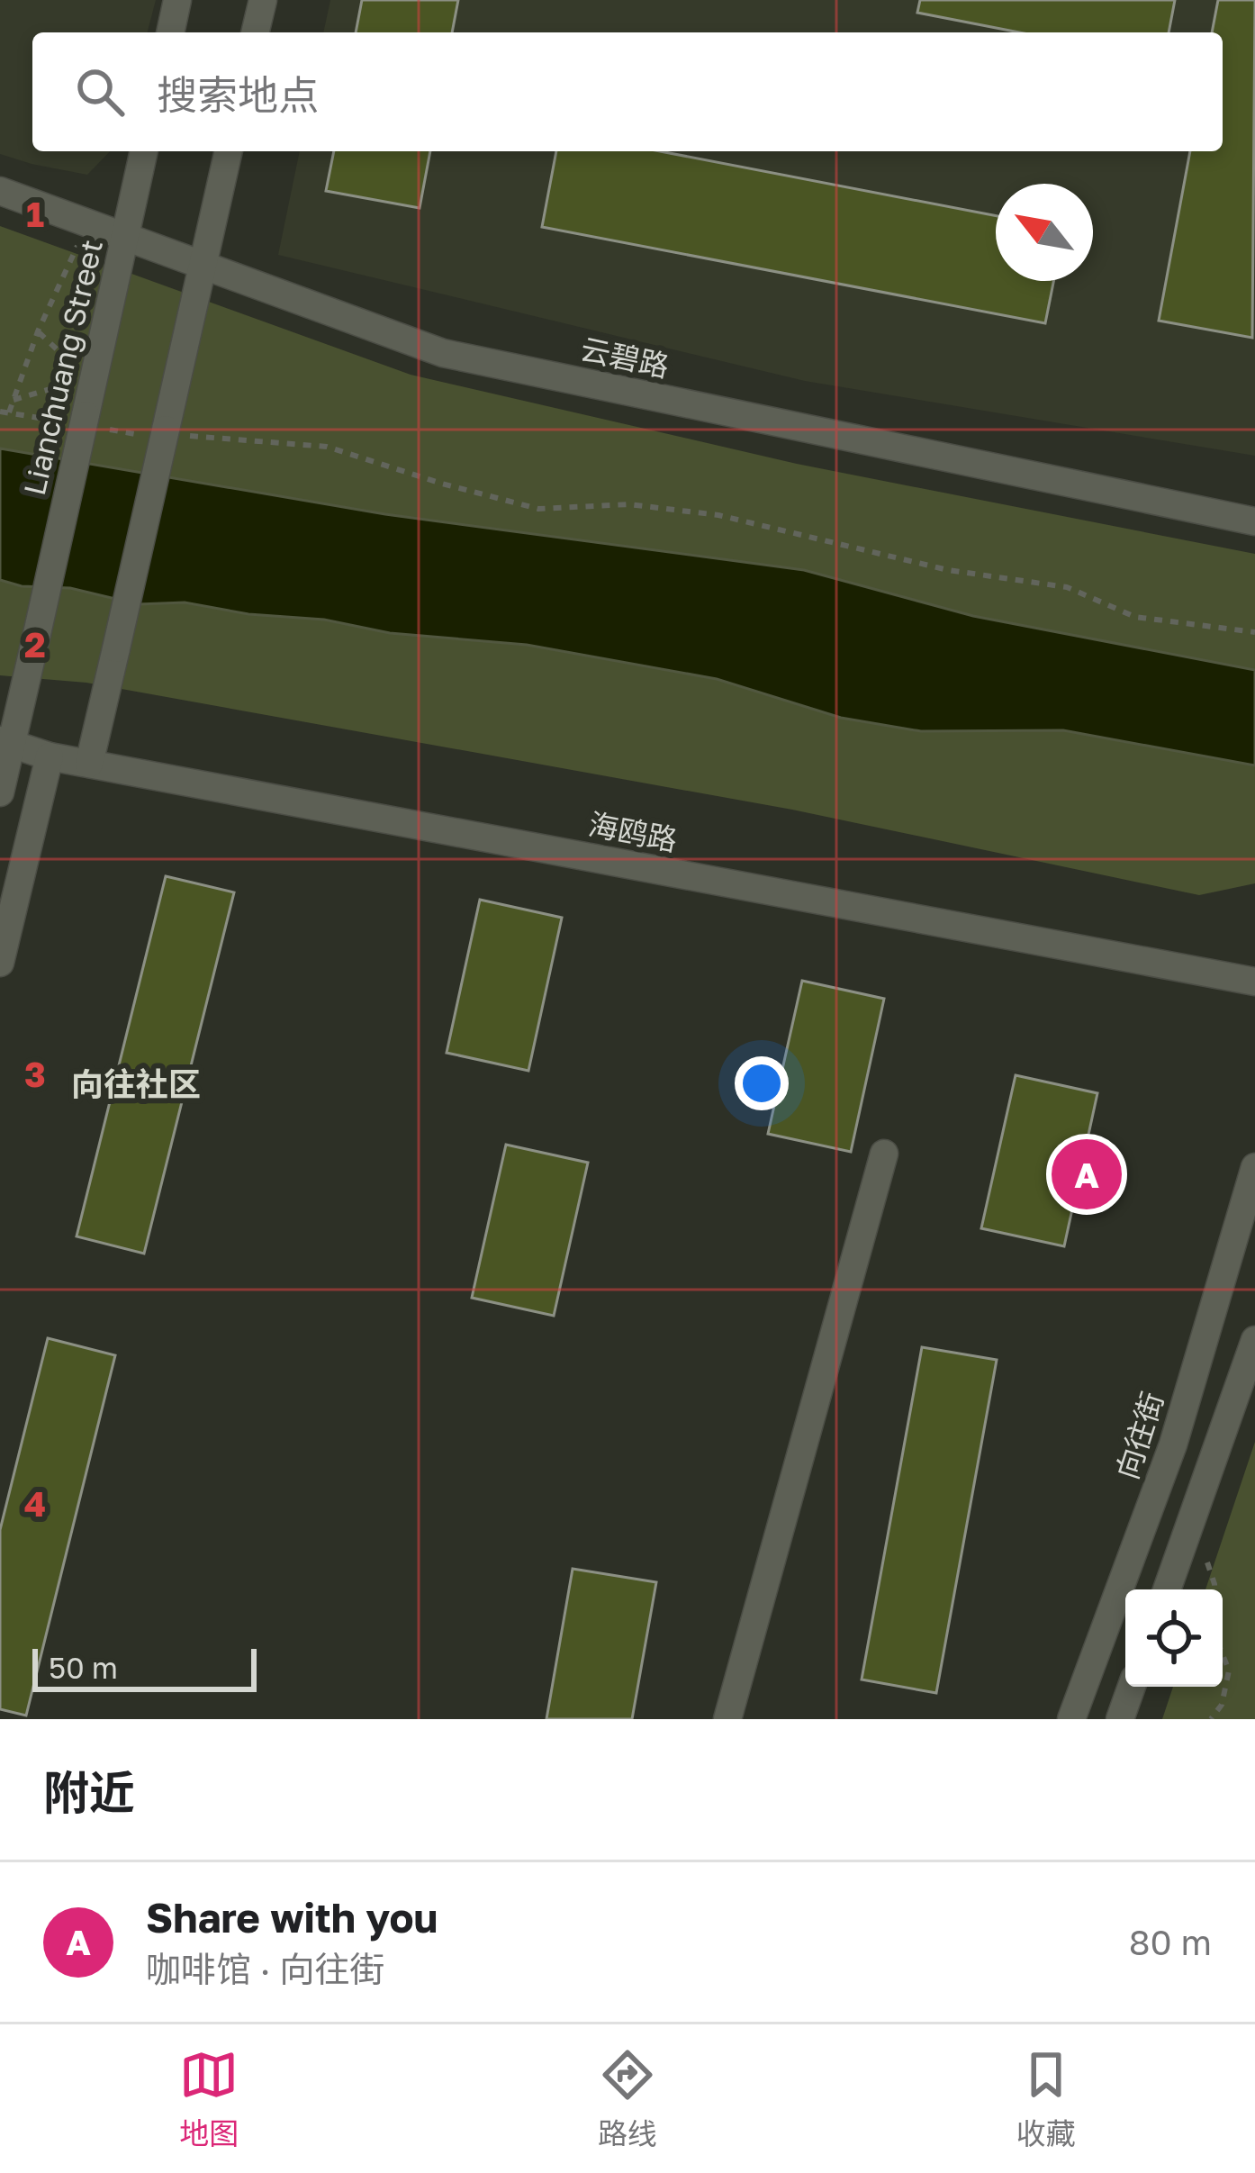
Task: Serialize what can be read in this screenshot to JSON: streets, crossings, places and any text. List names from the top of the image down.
{
  "streets": {
    "street": [
      "云碧路",
      "Lianchuang Street",
      "海鸥路",
      "向往街"
    ]
  },
  "crossings": [
    ["云碧路", "Lianchuang Street"],
    ["Lianchuang Street", "海鸥路"]
  ],
  "districts": ["向往社区"],
  "scale_bar": "50 m",
  "north": "top left",
  "page": {
    "search": "搜索地点",
    "pins": "A",
    "scale": "50 m",
    "heading": "附近",
    "list": [
      {
        "mark": "A",
        "name": "Share with you",
        "note": "咖啡馆 · 向往街",
        "value": "80 m"
      }
    ],
    "nav": ["地图", "路线", "收藏"]
  },
  "grid": {
    "rows": [
      "1",
      "2",
      "3",
      "4"
    ]
  }
}
